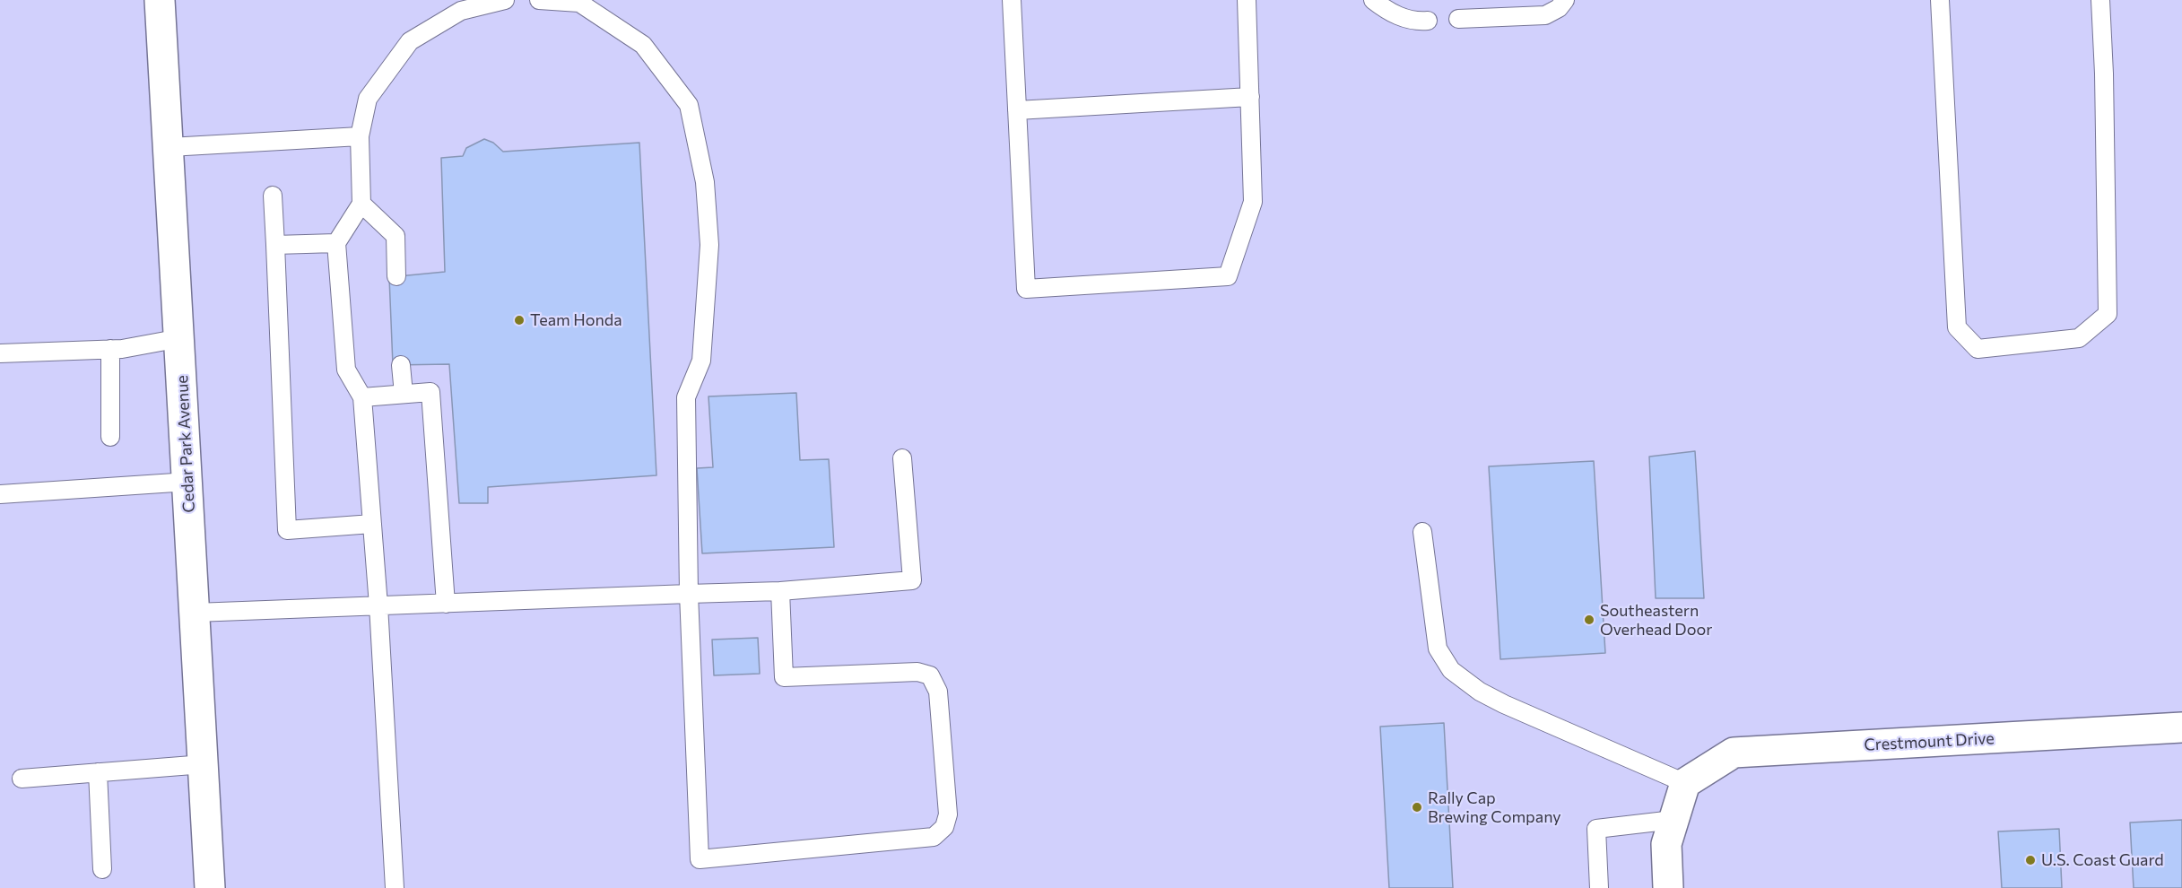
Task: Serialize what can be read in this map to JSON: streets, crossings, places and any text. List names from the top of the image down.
{
  "streets": {
    "street": ["Cedar Park Avenue", "Crestmount Drive"]
  },
  "places": [
    "Team Honda",
    "Southeastern Overhead Door",
    "Rally Cap Brewing Company",
    "U.S. Coast Guard"
  ]
}
